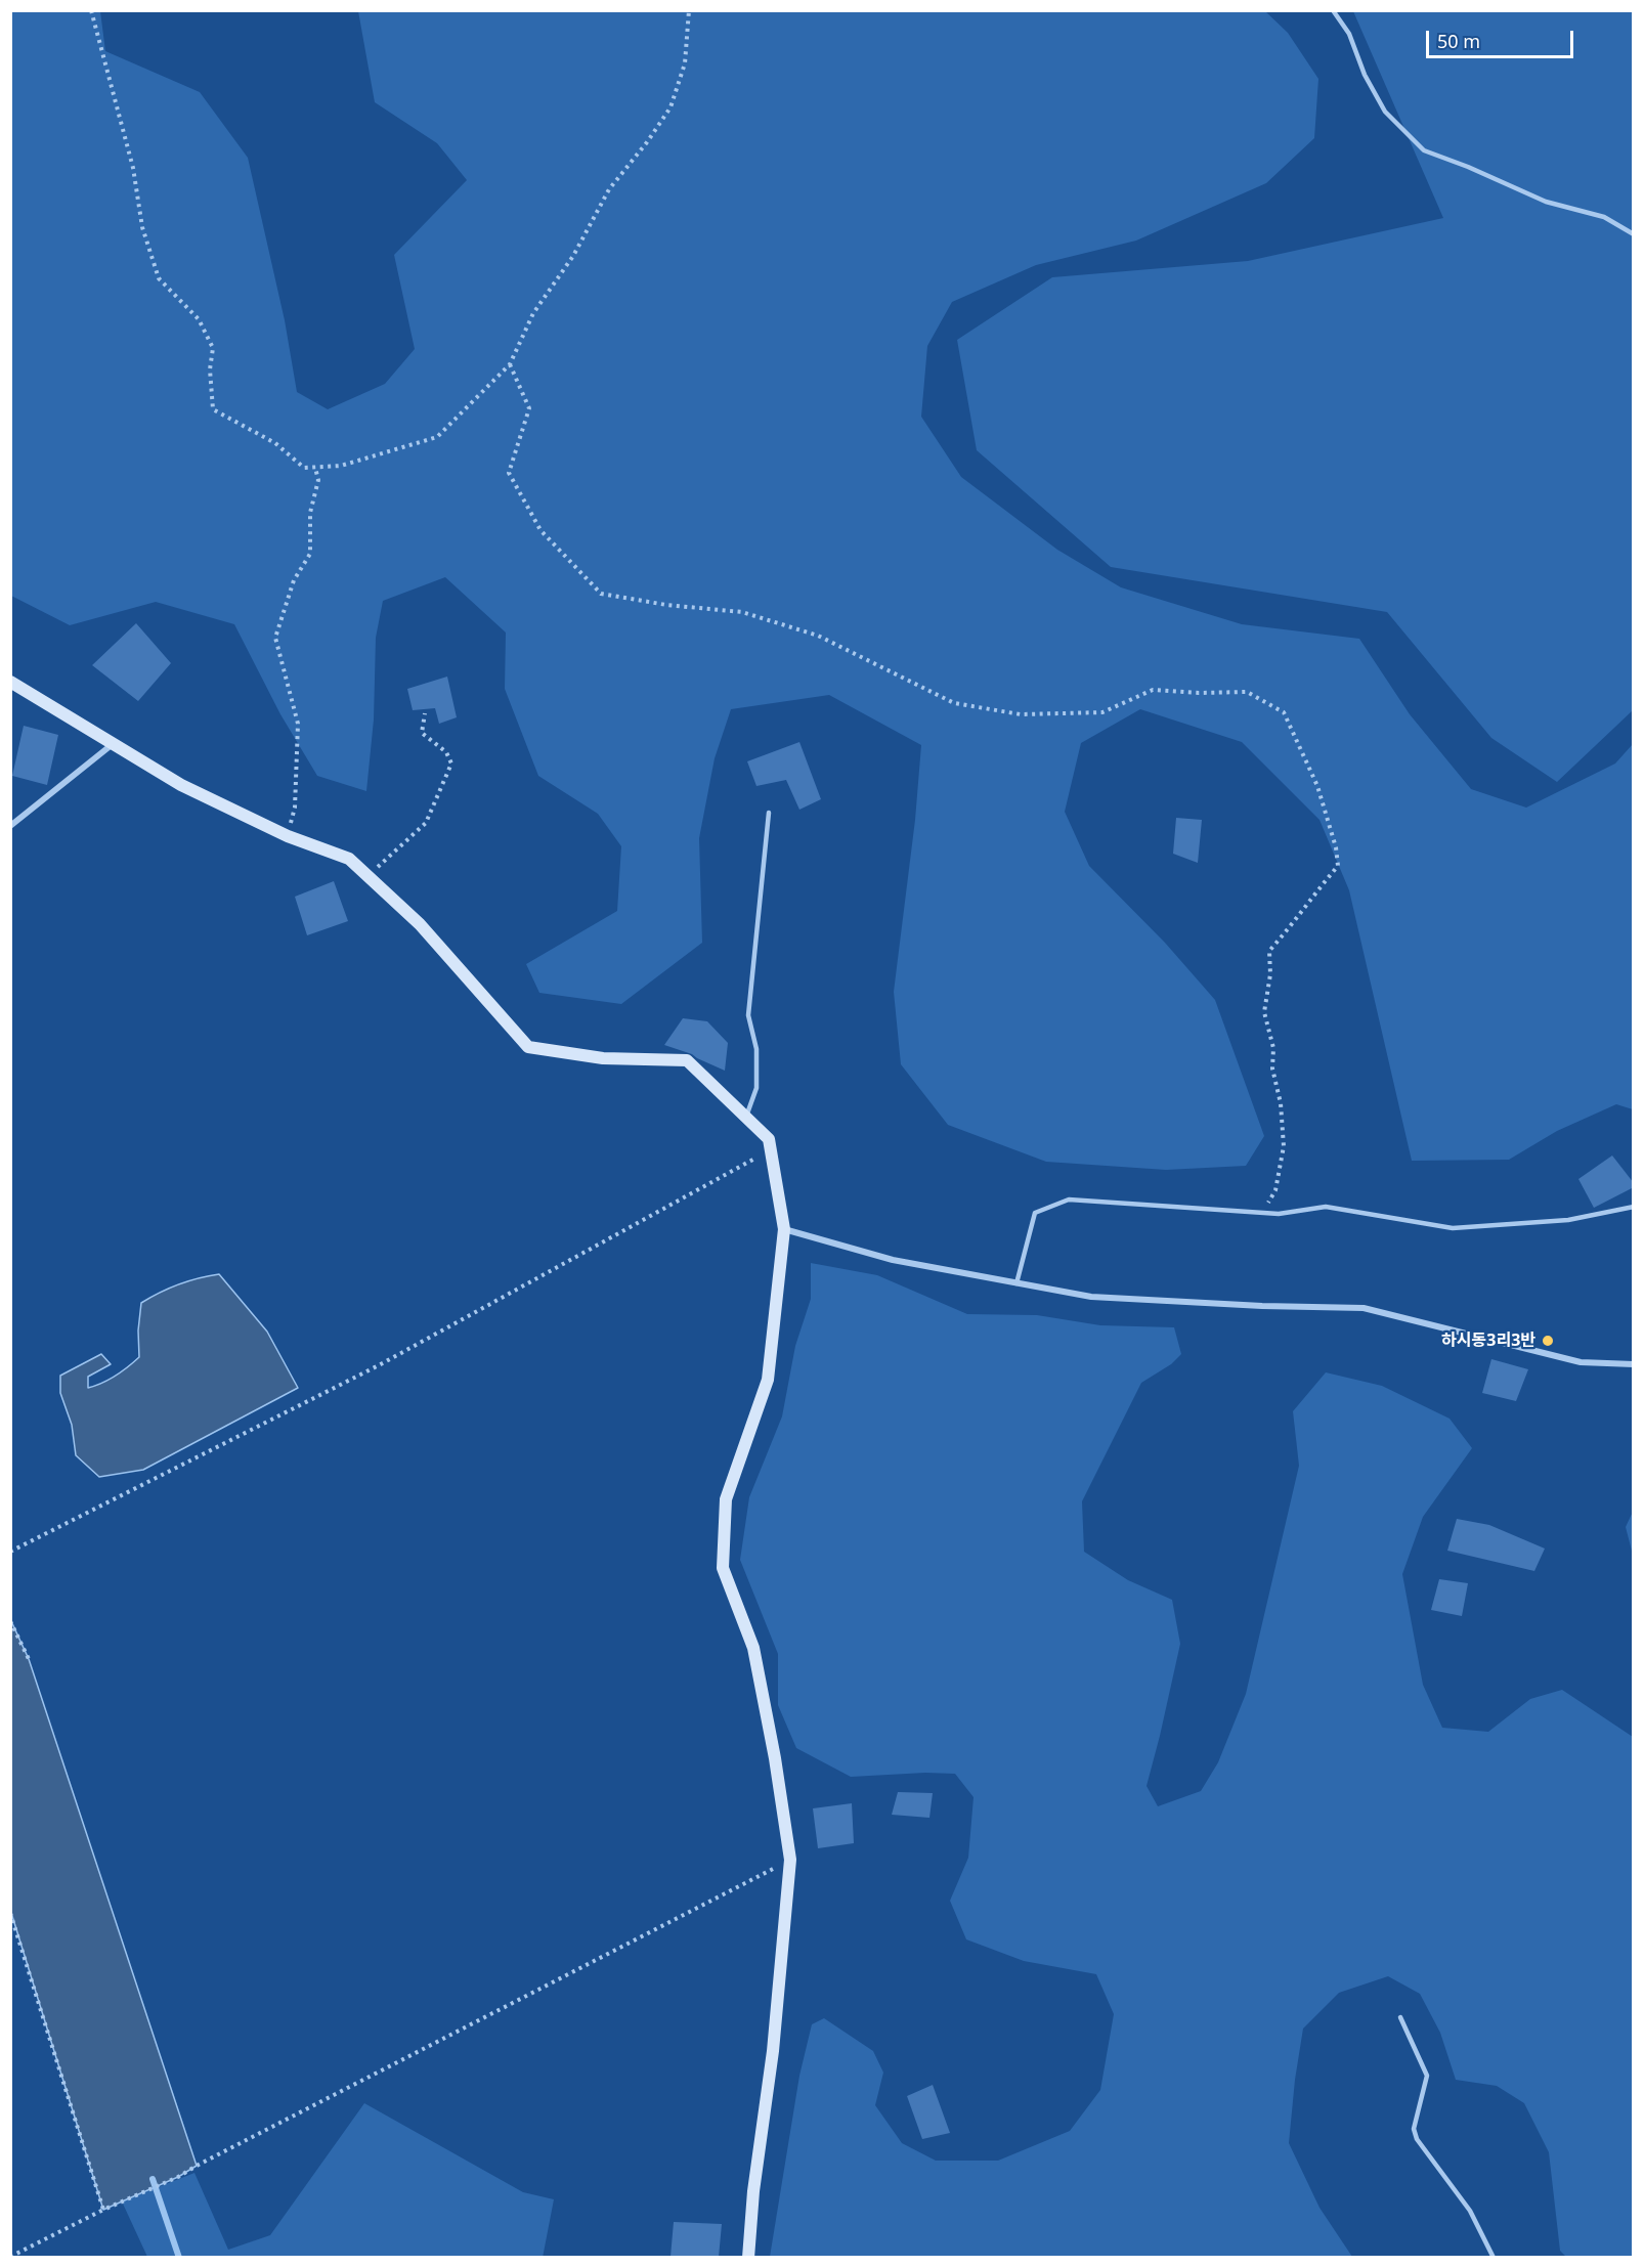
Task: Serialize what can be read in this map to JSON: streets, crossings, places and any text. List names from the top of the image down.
{
  "places": ["하시동3리3반"],
  "scale_bar": "50 m"
}
